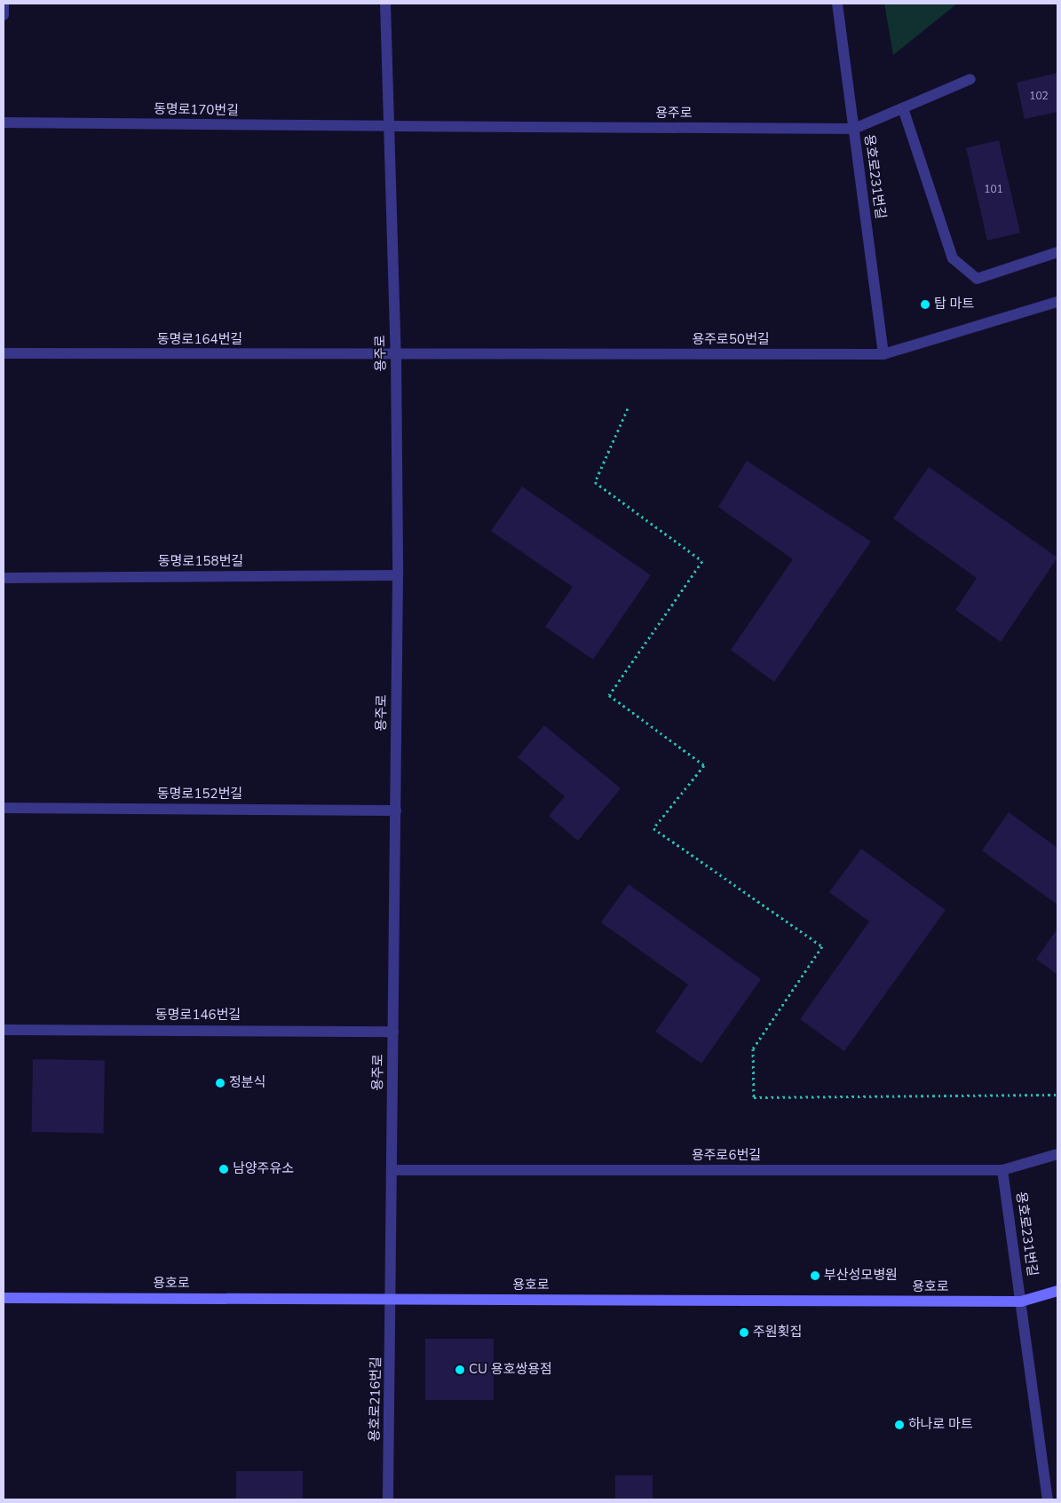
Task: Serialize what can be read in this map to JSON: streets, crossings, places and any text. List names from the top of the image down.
{
  "streets": {
    "main road": ["용호로"],
    "street": [
      "동명로170번길",
      "용주로",
      "용호로231번길",
      "동명로164번길",
      "용주로50번길",
      "동명로158번길",
      "동명로152번길",
      "동명로146번길",
      "용주로6번길",
      "용호로216번길"
    ]
  },
  "crossings": [
    ["동명로170번길", "용주로"],
    ["용주로", "용호로231번길"],
    ["용주로", "동명로164번길"],
    ["용주로", "용주로50번길"],
    ["용주로", "동명로158번길"],
    ["용주로", "동명로152번길"],
    ["용주로", "동명로146번길"],
    ["용주로", "용주로6번길"],
    ["용주로", "용호로"],
    ["용주로", "용호로216번길"],
    ["용호로231번길", "용주로50번길"],
    ["용호로231번길", "용주로6번길"],
    ["용호로231번길", "용호로"],
    ["동명로164번길", "용주로50번길"],
    ["용호로", "용호로216번길"]
  ],
  "places": [
    "탑 마트",
    "정분식",
    "남양주유소",
    "부산성모병원",
    "주원횟집",
    "CU 용호쌍용점",
    "하나로 마트"
  ],
  "house_numbers": ["102", "101"]
}
